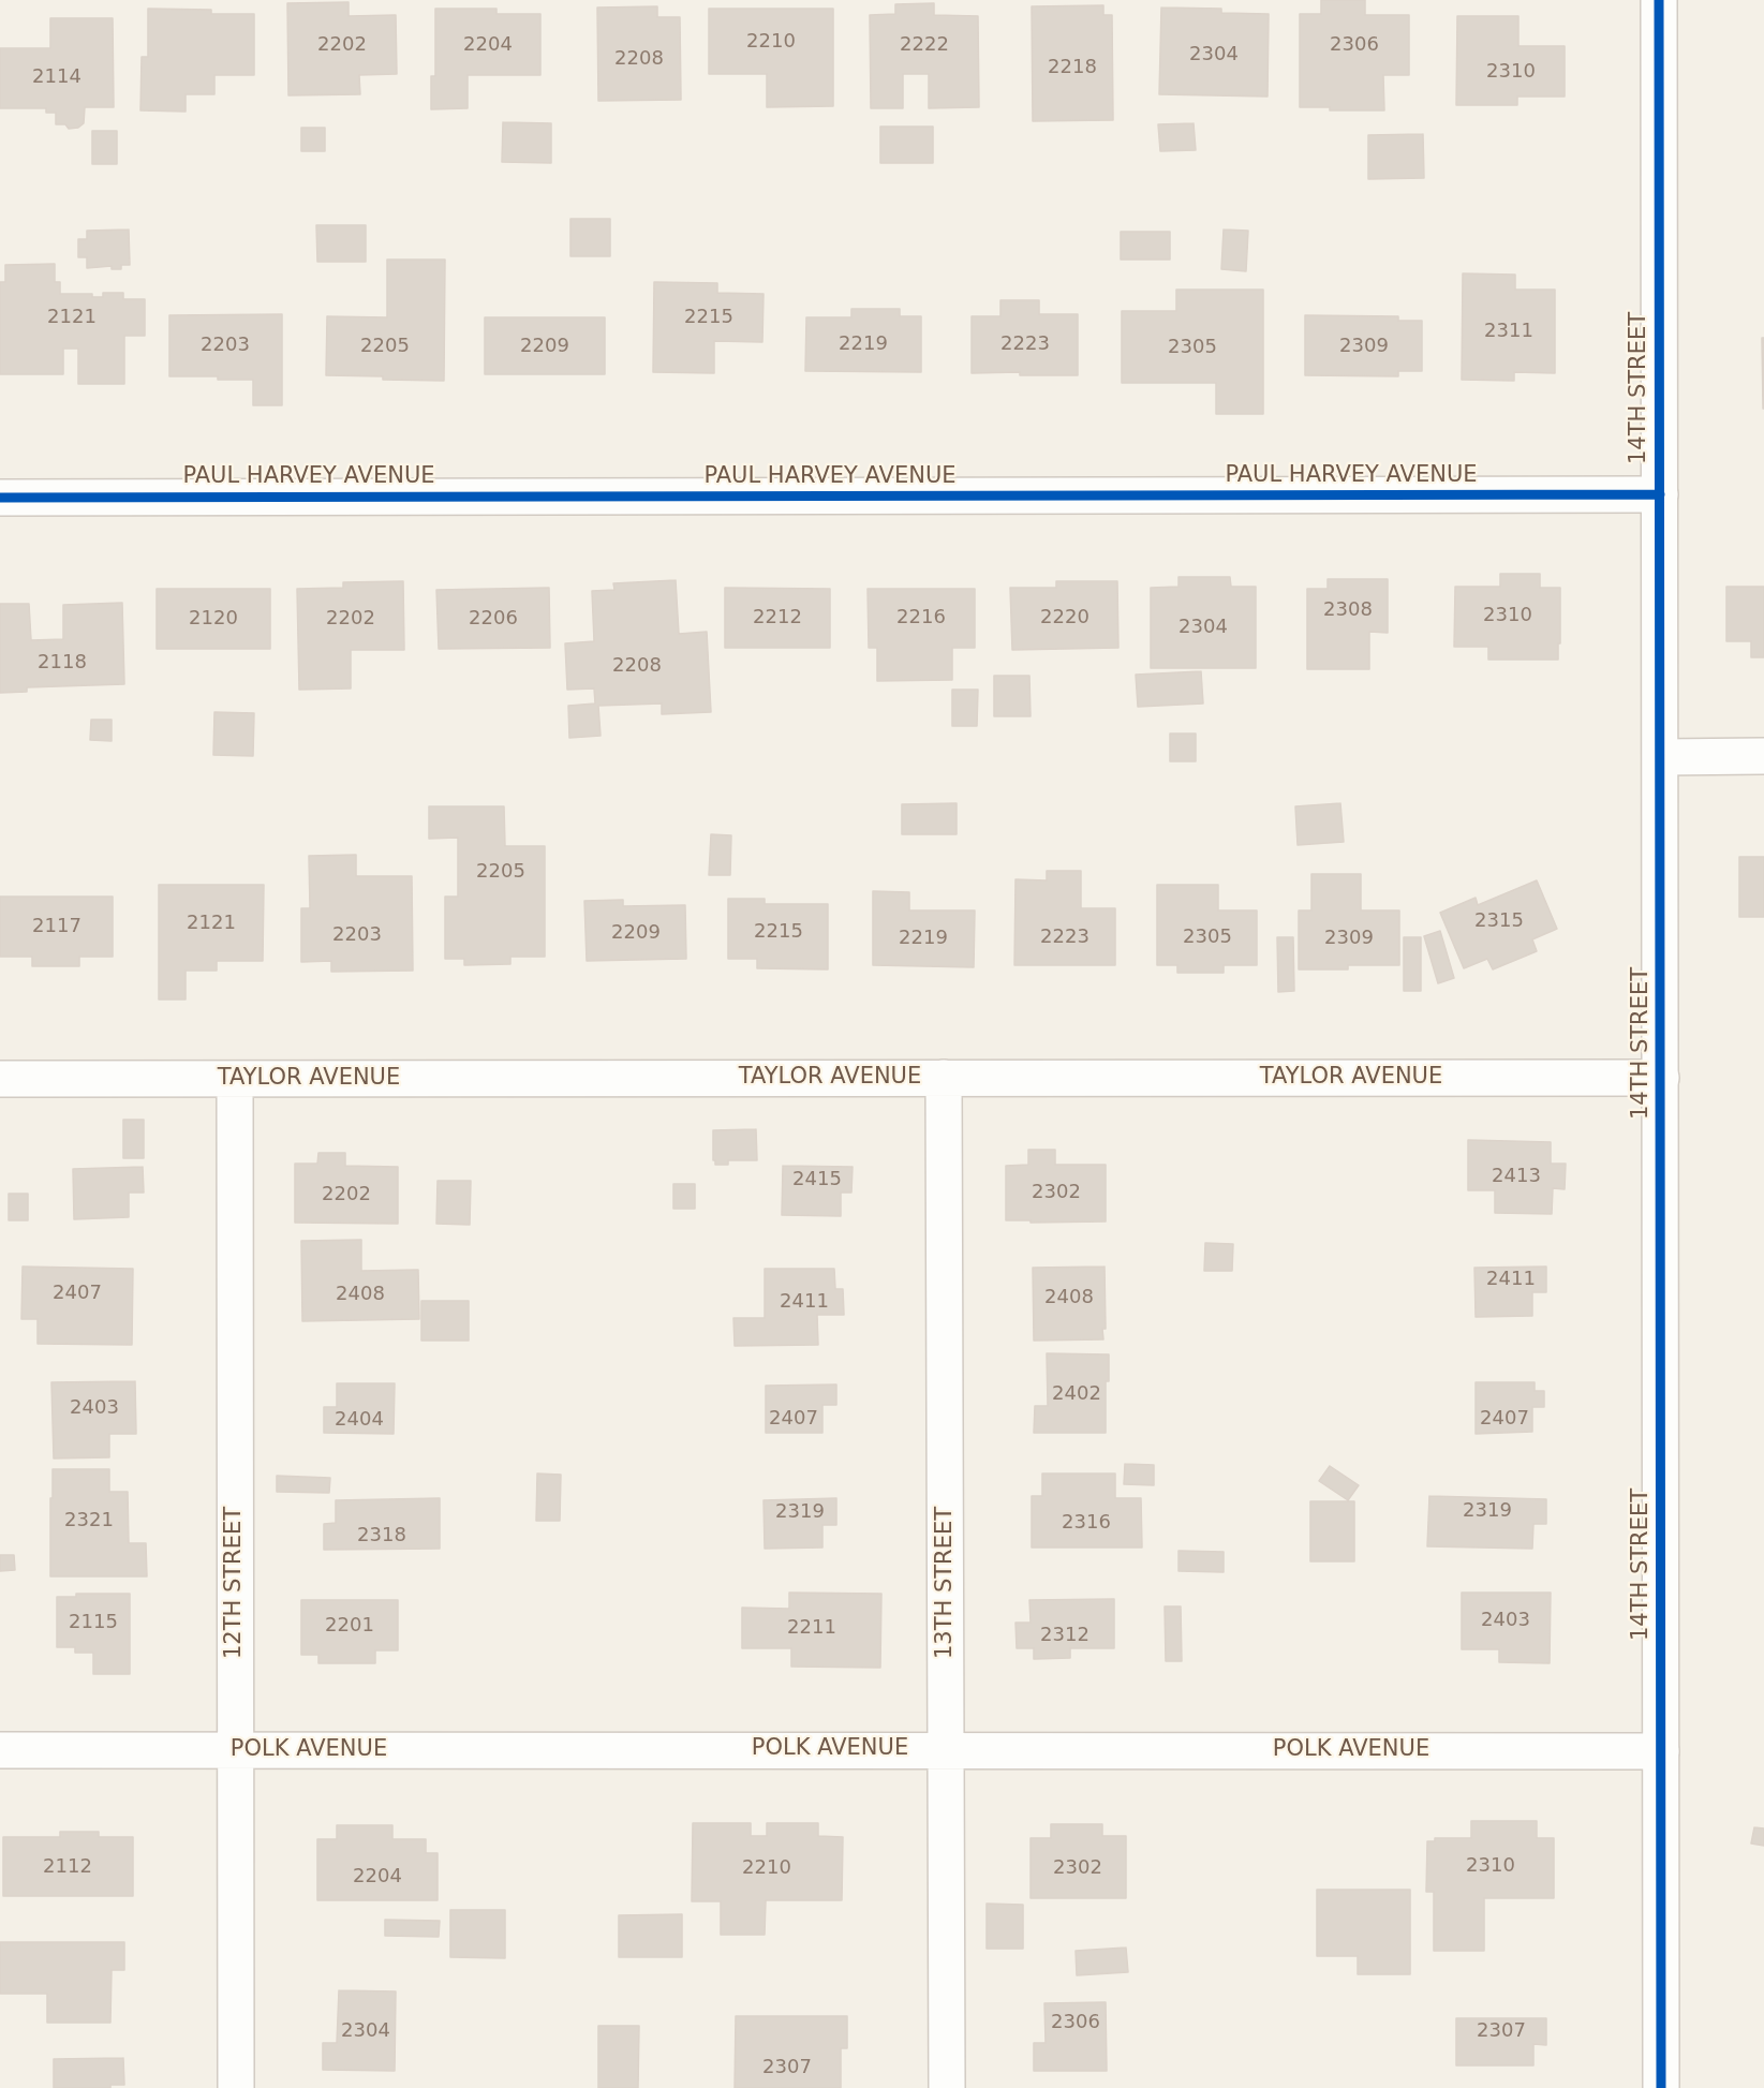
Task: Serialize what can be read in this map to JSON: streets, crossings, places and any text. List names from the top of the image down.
{
  "streets": {
    "street": [
      "14TH STREET",
      "PAUL HARVEY AVENUE",
      "TAYLOR AVENUE",
      "12TH STREET",
      "13TH STREET",
      "POLK AVENUE"
    ]
  },
  "crossings": [
    ["14TH STREET", "PAUL HARVEY AVENUE"],
    ["14TH STREET", "TAYLOR AVENUE"],
    ["14TH STREET", "POLK AVENUE"],
    ["TAYLOR AVENUE", "12TH STREET"],
    ["TAYLOR AVENUE", "13TH STREET"],
    ["12TH STREET", "POLK AVENUE"],
    ["13TH STREET", "POLK AVENUE"]
  ],
  "house_numbers": [
    "2210",
    "2202",
    "2204",
    "2222",
    "2306",
    "2304",
    "2208",
    "2218",
    "2310",
    "2114",
    "2121",
    "2215",
    "2311",
    "2219",
    "2223",
    "2203",
    "2205",
    "2209",
    "2309",
    "2305",
    "2308",
    "2310",
    "2212",
    "2216",
    "2220",
    "2120",
    "2202",
    "2206",
    "2304",
    "2118",
    "2208",
    "2205",
    "2315",
    "2121",
    "2117",
    "2215",
    "2209",
    "2203",
    "2223",
    "2305",
    "2219",
    "2309",
    "2413",
    "2415",
    "2302",
    "2202",
    "2411",
    "2407",
    "2408",
    "2408",
    "2411",
    "2402",
    "2403",
    "2407",
    "2407",
    "2404",
    "2319",
    "2319",
    "2321",
    "2316",
    "2318",
    "2403",
    "2115",
    "2201",
    "2211",
    "2312",
    "2310",
    "2112",
    "2210",
    "2302",
    "2204",
    "2306",
    "2304",
    "2307",
    "2307"
  ]
}
